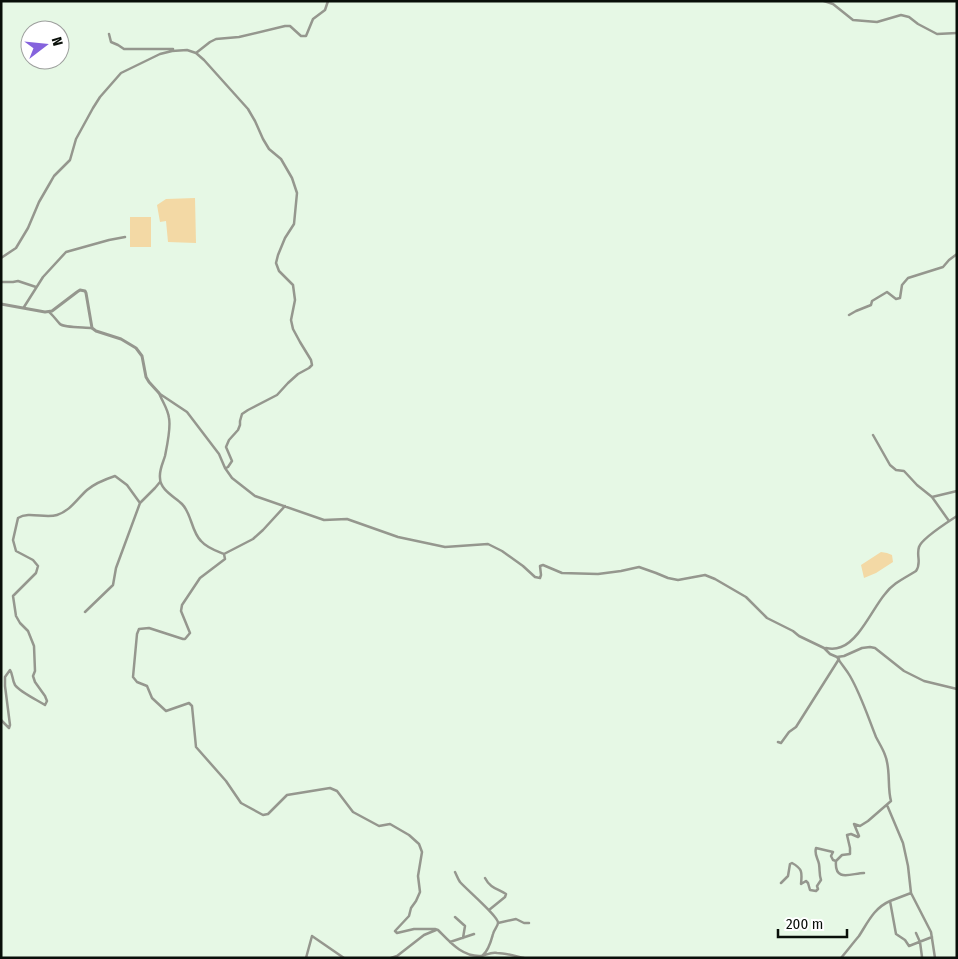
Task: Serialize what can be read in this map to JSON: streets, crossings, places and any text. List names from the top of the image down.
{
  "scale_bar": "200 m",
  "north": "right"
}
